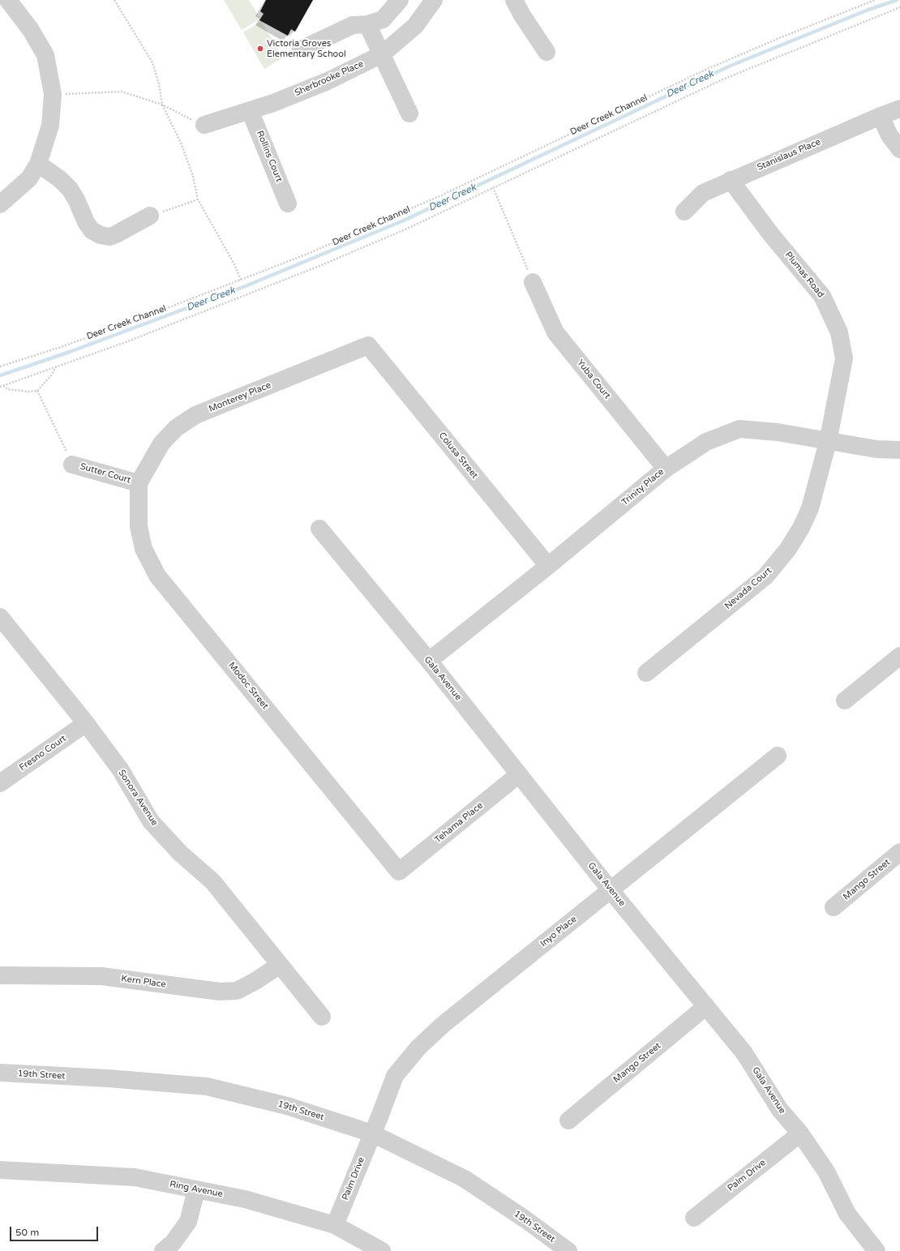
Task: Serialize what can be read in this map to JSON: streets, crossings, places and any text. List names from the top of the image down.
{
  "streets": {
    "street": [
      "Sherbrooke Place",
      "Stanislaus Place",
      "Rollins Court",
      "Plumas Road",
      "Yuba Court",
      "Monterey Place",
      "Colusa Street",
      "Sutter Court",
      "Trinity Place",
      "Nevada Court",
      "Gala Avenue",
      "Modoc Street",
      "Fresno Court",
      "Sonora Avenue",
      "Tehama Place",
      "Mango Street",
      "Inyo Place",
      "Kern Place",
      "19th Street",
      "Palm Drive",
      "Ring Avenue"
    ],
    "path": ["Deer Creek Channel"]
  },
  "crossings": [
    ["Sherbrooke Place", "Rollins Court"],
    ["Stanislaus Place", "Plumas Road"],
    ["Plumas Road", "Trinity Place"],
    ["Plumas Road", "Nevada Court"],
    ["Yuba Court", "Trinity Place"],
    ["Monterey Place", "Colusa Street"],
    ["Monterey Place", "Sutter Court"],
    ["Monterey Place", "Modoc Street"],
    ["Colusa Street", "Trinity Place"],
    ["Sutter Court", "Modoc Street"],
    ["Trinity Place", "Nevada Court"],
    ["Trinity Place", "Gala Avenue"],
    ["Gala Avenue", "Tehama Place"],
    ["Gala Avenue", "Mango Street"],
    ["Gala Avenue", "Inyo Place"],
    ["Gala Avenue", "Palm Drive"],
    ["Modoc Street", "Tehama Place"],
    ["Fresno Court", "Sonora Avenue"],
    ["Sonora Avenue", "Kern Place"],
    ["Inyo Place", "19th Street"],
    ["Inyo Place", "Palm Drive"],
    ["19th Street", "Palm Drive"],
    ["Palm Drive", "Ring Avenue"]
  ],
  "water": ["Deer Creek"],
  "places": ["Victoria Groves Elementary School"],
  "scale_bar": "50 m"
}
